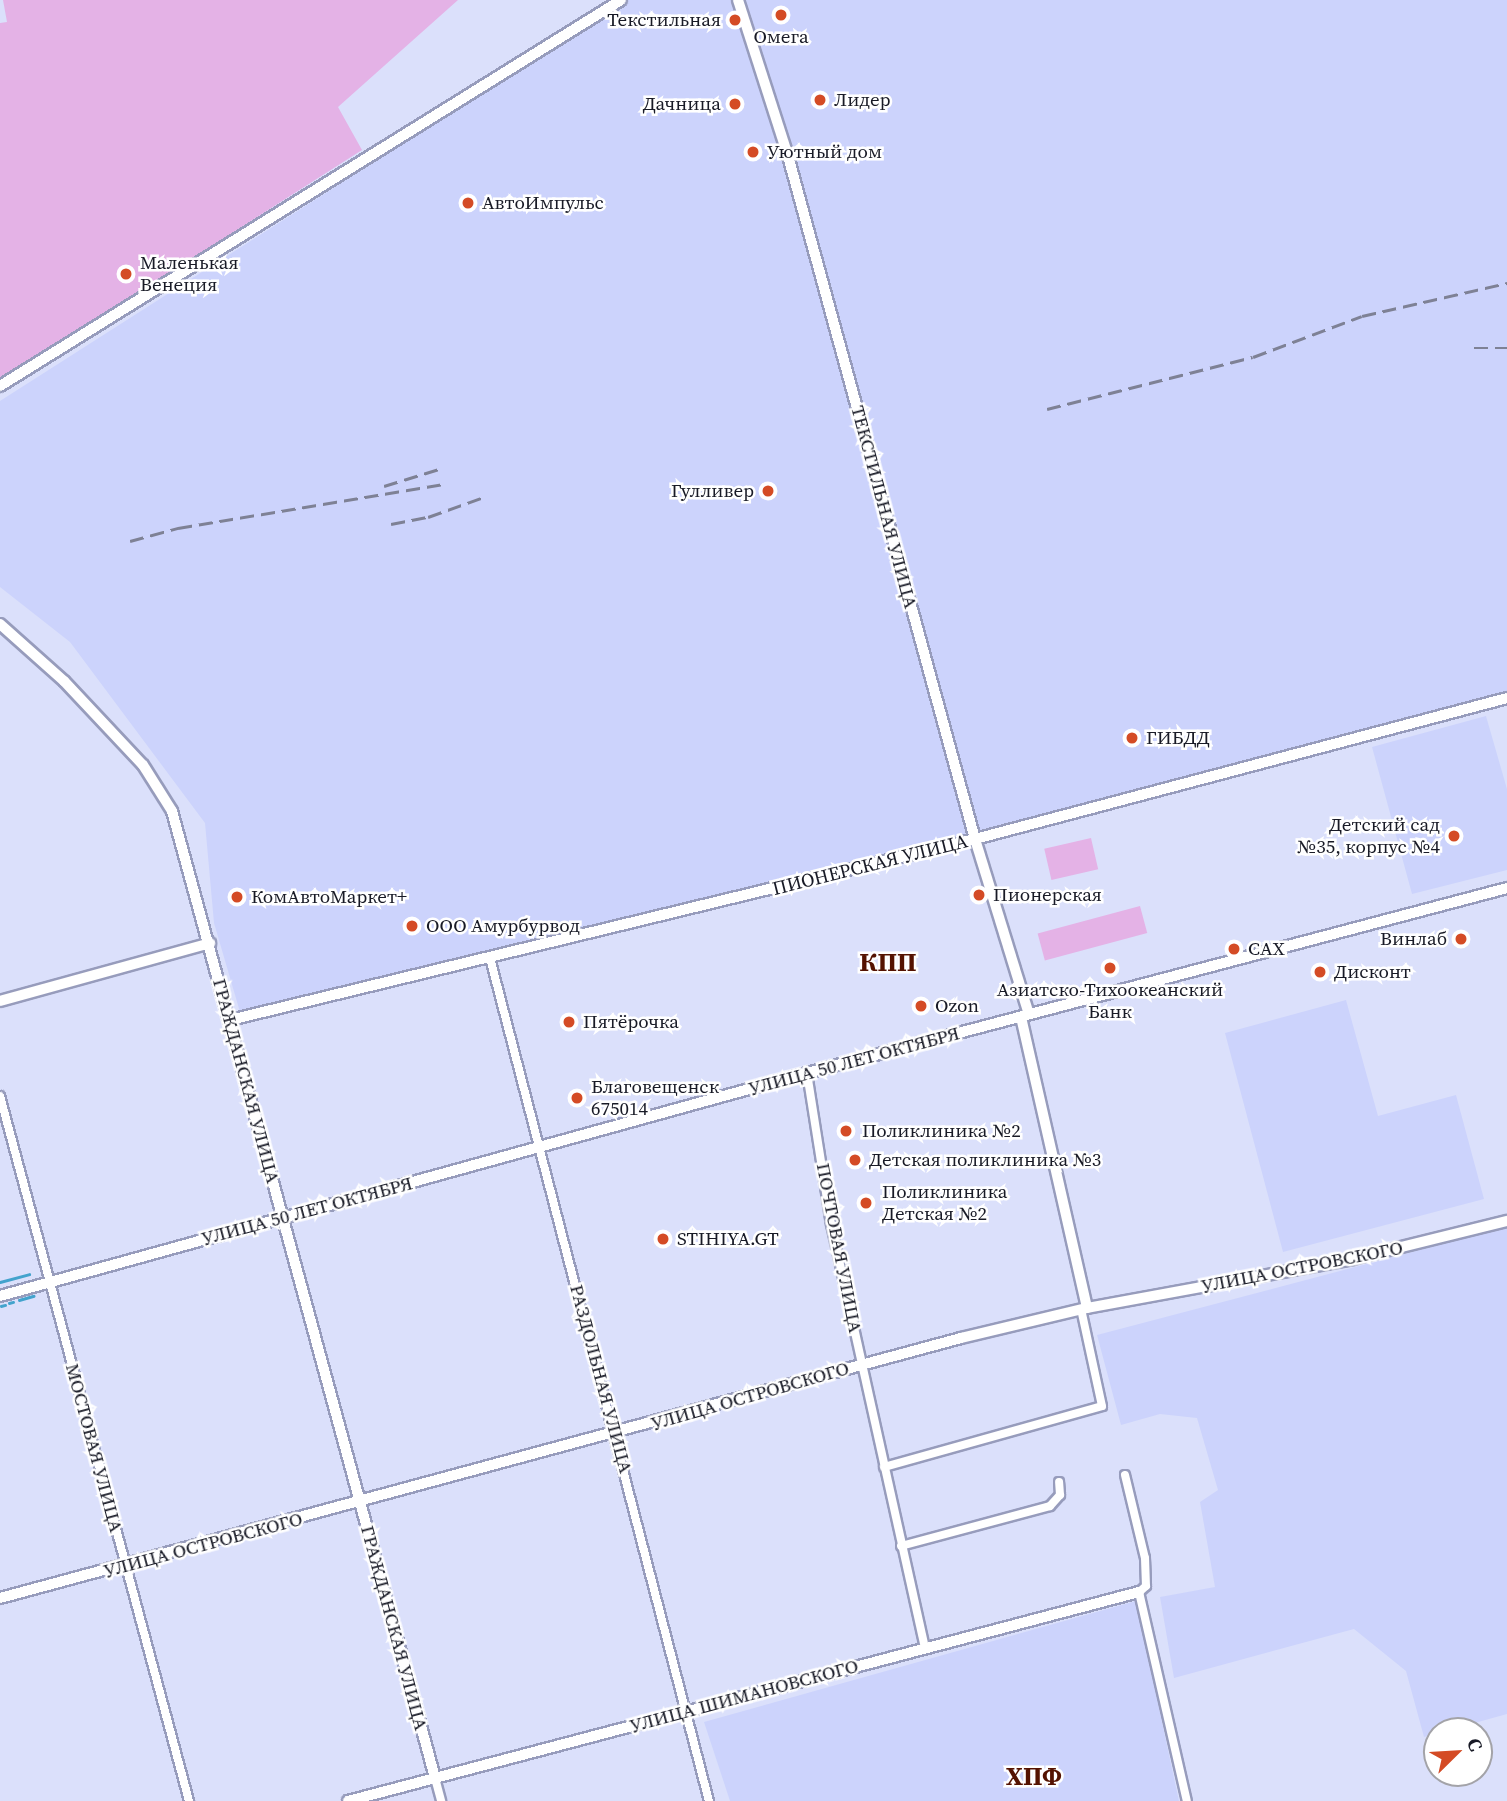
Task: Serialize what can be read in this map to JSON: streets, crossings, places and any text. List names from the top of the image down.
{
  "streets": {
    "main road": ["ТЕКСТИЛЬНАЯ УЛИЦА", "УЛИЦА 50 ЛЕТ ОКТЯБРЯ"],
    "street": [
      "ПИОНЕРСКАЯ УЛИЦА",
      "ГРАЖДАНСКАЯ УЛИЦА",
      "ПОЧТОВАЯ УЛИЦА",
      "УЛИЦА ОСТРОВСКОГО",
      "РАЗДОЛЬНАЯ УЛИЦА",
      "МОСТОВАЯ УЛИЦА",
      "УЛИЦА ШИМАНОВСКОГО"
    ]
  },
  "crossings": [
    ["ТЕКСТИЛЬНАЯ УЛИЦА", "ПИОНЕРСКАЯ УЛИЦА"],
    ["ТЕКСТИЛЬНАЯ УЛИЦА", "УЛИЦА 50 ЛЕТ ОКТЯБРЯ"],
    ["ТЕКСТИЛЬНАЯ УЛИЦА", "ПОЧТОВАЯ УЛИЦА"],
    ["ТЕКСТИЛЬНАЯ УЛИЦА", "УЛИЦА ОСТРОВСКОГО"],
    ["ПИОНЕРСКАЯ УЛИЦА", "ГРАЖДАНСКАЯ УЛИЦА"],
    ["ПИОНЕРСКАЯ УЛИЦА", "РАЗДОЛЬНАЯ УЛИЦА"],
    ["УЛИЦА 50 ЛЕТ ОКТЯБРЯ", "ГРАЖДАНСКАЯ УЛИЦА"],
    ["УЛИЦА 50 ЛЕТ ОКТЯБРЯ", "ПОЧТОВАЯ УЛИЦА"],
    ["УЛИЦА 50 ЛЕТ ОКТЯБРЯ", "РАЗДОЛЬНАЯ УЛИЦА"],
    ["УЛИЦА 50 ЛЕТ ОКТЯБРЯ", "МОСТОВАЯ УЛИЦА"],
    ["ГРАЖДАНСКАЯ УЛИЦА", "УЛИЦА ОСТРОВСКОГО"],
    ["ГРАЖДАНСКАЯ УЛИЦА", "УЛИЦА ШИМАНОВСКОГО"],
    ["ПОЧТОВАЯ УЛИЦА", "УЛИЦА ОСТРОВСКОГО"],
    ["ПОЧТОВАЯ УЛИЦА", "УЛИЦА ШИМАНОВСКОГО"],
    ["УЛИЦА ОСТРОВСКОГО", "РАЗДОЛЬНАЯ УЛИЦА"],
    ["УЛИЦА ОСТРОВСКОГО", "МОСТОВАЯ УЛИЦА"],
    ["РАЗДОЛЬНАЯ УЛИЦА", "УЛИЦА ШИМАНОВСКОГО"]
  ],
  "districts": ["КПП", "ХПФ"],
  "places": [
    "Омега",
    "Текстильная",
    "Лидер",
    "Дачница",
    "Уютный дом",
    "АвтоИмпульс",
    "Маленькая Венеция",
    "Гулливер",
    "ГИБДД",
    "Детский сад №35, корпус №4",
    "Пионерская",
    "КомАвтоМаркет+",
    "ООО Амурбурвод",
    "Винлаб",
    "САХ",
    "Азиатско-Тихоокеанский Банк",
    "Дисконт",
    "Ozon",
    "Пятёрочка",
    "Благовещенск 675014",
    "Поликлиника №2",
    "Детская поликлиника №3",
    "Поликлиника Детская №2",
    "STIHIYA.GT"
  ],
  "north": "top right"
}
